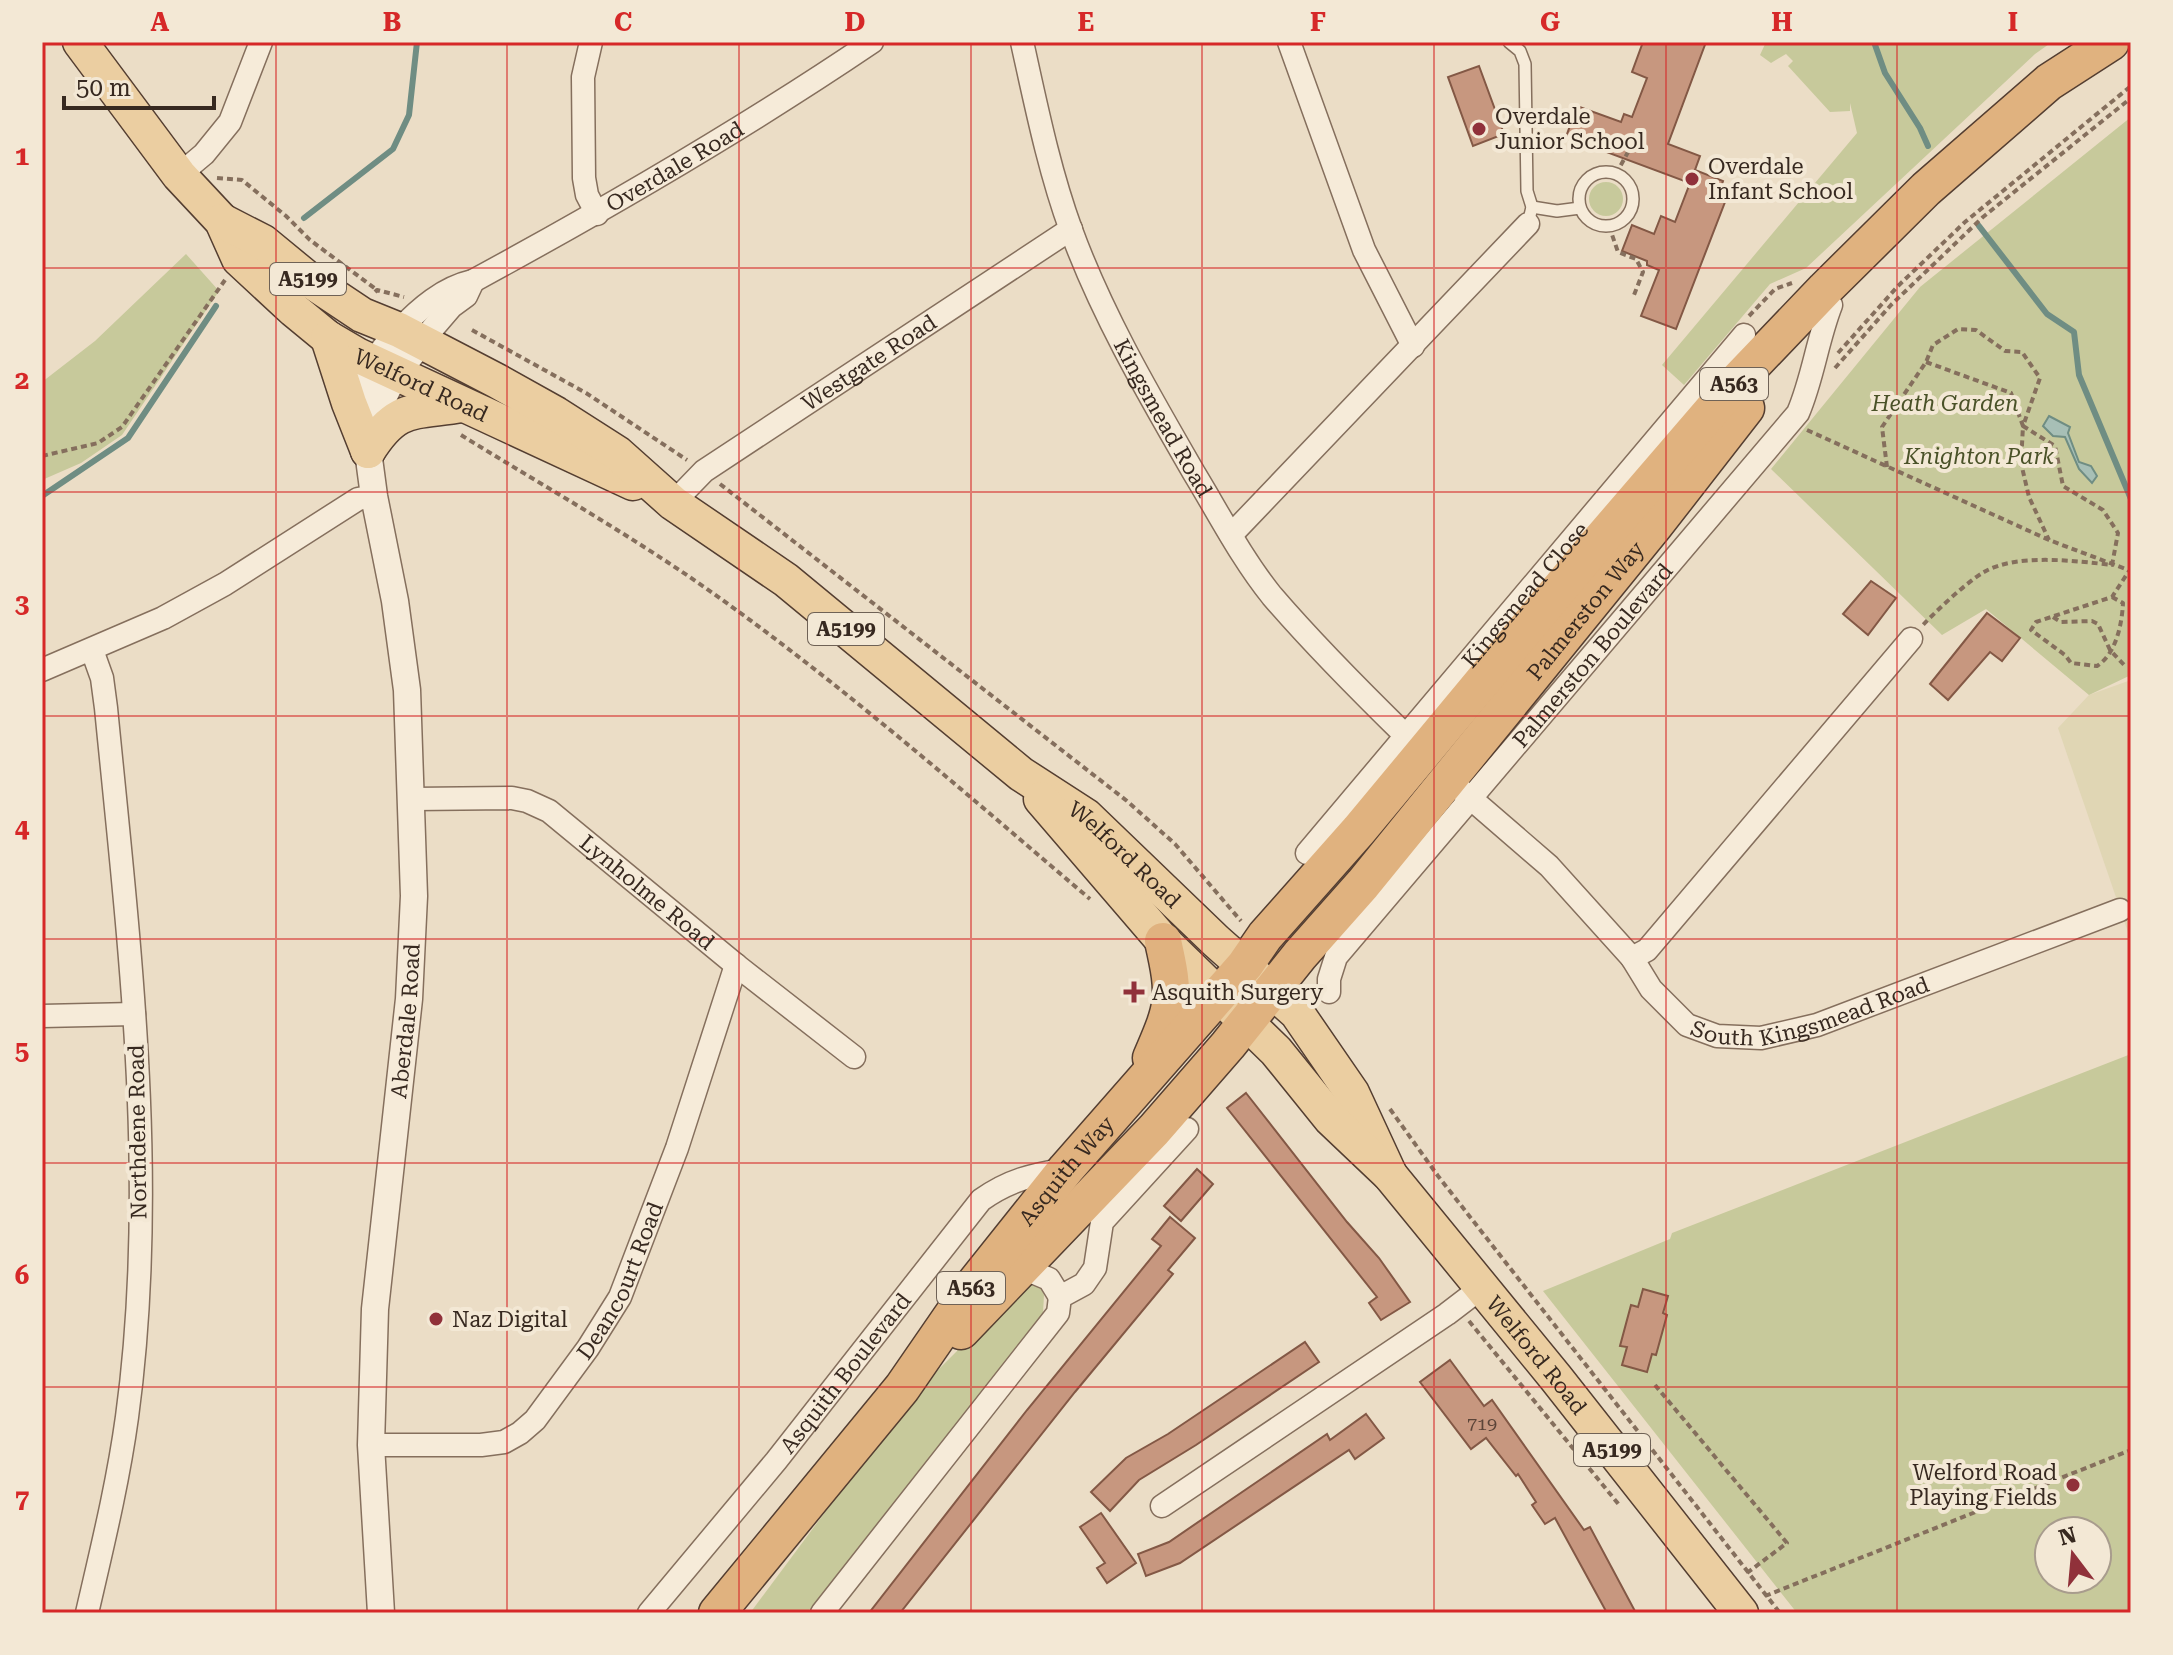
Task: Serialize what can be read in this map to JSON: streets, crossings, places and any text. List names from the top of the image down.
{
  "streets": {
    "highway": ["A563", "Palmerston Way", "Asquith Way"],
    "main road": ["A5199", "Welford Road"],
    "street": [
      "Overdale Road",
      "Westgate Road",
      "Kingsmead Road",
      "Kingsmead Close",
      "Palmerston Boulevard",
      "Lynholme Road",
      "South Kingsmead Road",
      "Aberdale Road",
      "Northdene Road",
      "Deancourt Road",
      "Asquith Boulevard"
    ]
  },
  "crossings": [
    ["Overdale Road", "Welford Road"],
    ["Overdale Road", "Aberdale Road"],
    ["Westgate Road", "Welford Road"],
    ["Westgate Road", "Kingsmead Road"],
    ["A563", "Welford Road"],
    ["A563", "Asquith Way"],
    ["Welford Road", "Palmerston Way"],
    ["Welford Road", "Aberdale Road"],
    ["Welford Road", "Asquith Way"],
    ["Kingsmead Road", "Kingsmead Close"],
    ["Palmerston Way", "Palmerston Boulevard"],
    ["Palmerston Way", "South Kingsmead Road"],
    ["Palmerston Way", "Asquith Way"],
    ["Palmerston Boulevard", "South Kingsmead Road"],
    ["Lynholme Road", "Aberdale Road"],
    ["Lynholme Road", "Deancourt Road"],
    ["Aberdale Road", "Deancourt Road"],
    ["Asquith Way", "Asquith Boulevard"]
  ],
  "parks": ["Heath Garden", "Knighton Park"],
  "places": {
    "other": [
      "Overdale Junior School",
      "Overdale Infant School",
      "Naz Digital",
      "Welford Road Playing Fields"
    ],
    "health": ["Asquith Surgery"]
  },
  "house_numbers": ["719"],
  "scale_bar": "50 m",
  "north": "top",
  "grid": {
    "columns": [
      "A",
      "B",
      "C",
      "D",
      "E",
      "F",
      "G",
      "H",
      "I"
    ],
    "rows": [
      "1",
      "2",
      "3",
      "4",
      "5",
      "6",
      "7"
    ]
  }
}
